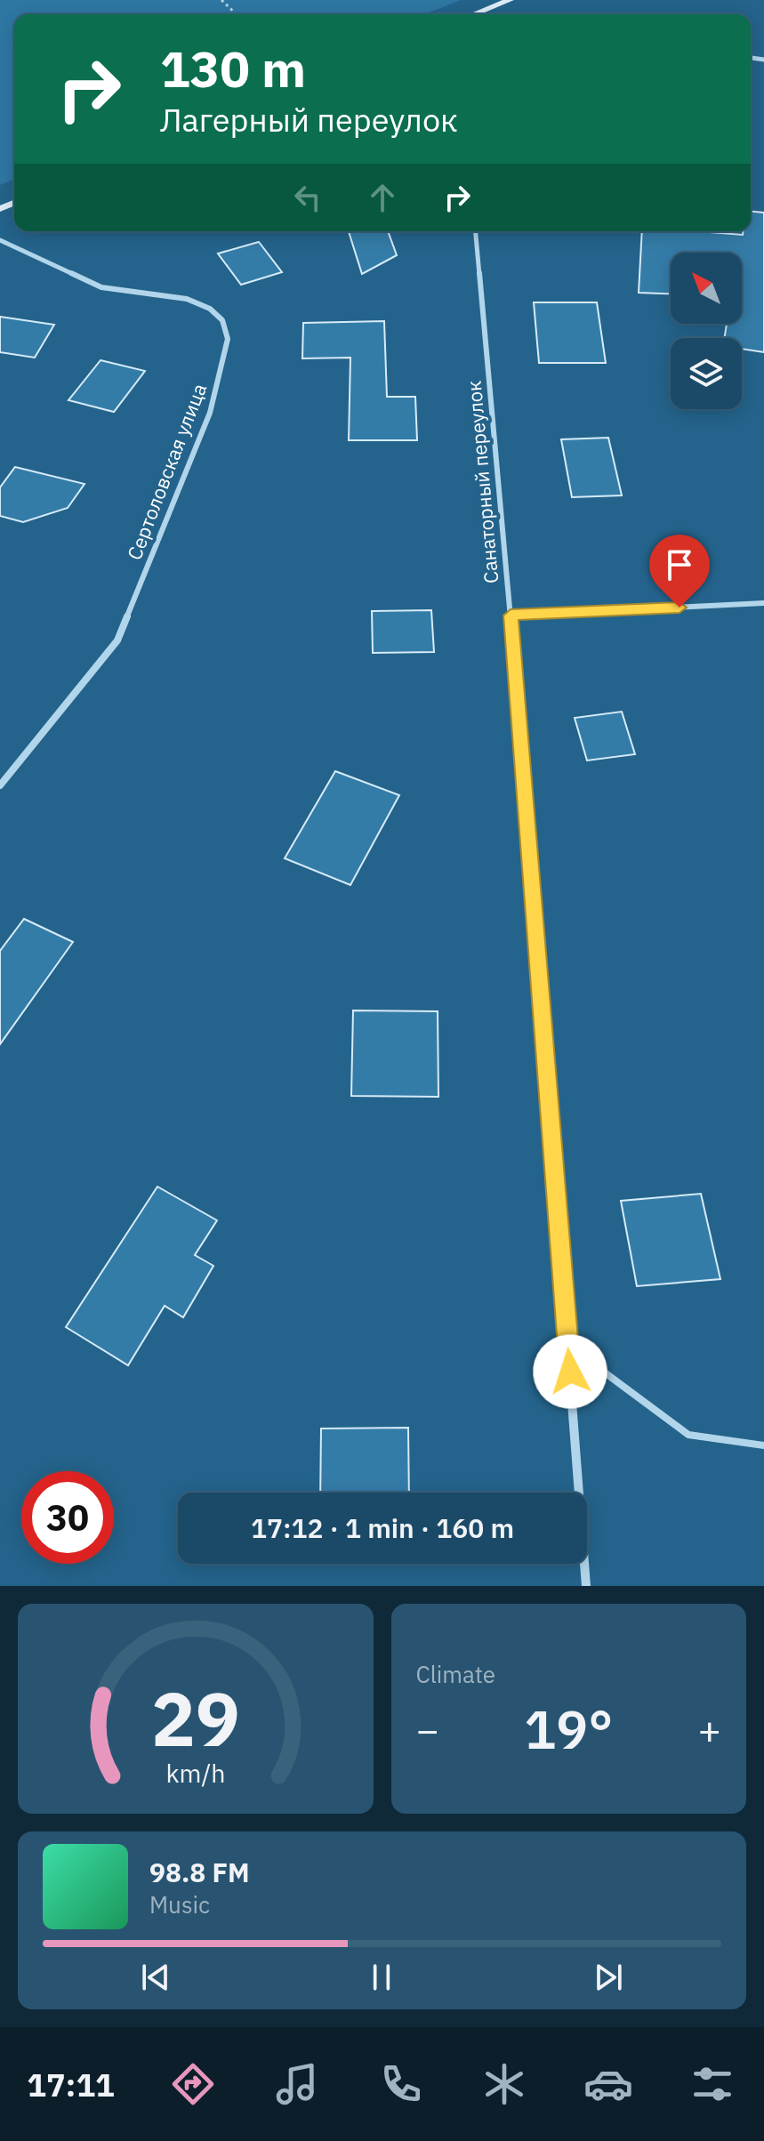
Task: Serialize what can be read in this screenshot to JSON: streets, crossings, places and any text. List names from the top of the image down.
{
  "streets": {
    "street": ["Сертоловская улица", "Санаторный переулок"]
  },
  "north": "top left",
  "page": {
    "turn": ["130 m", "Лагерный переулок"],
    "limit": "30",
    "trip": "17:12 · 1 min · 160 m",
    "tile": "Climate",
    "heat": ["−", "19°", "+"],
    "song": ["98.8 FM", "Music"],
    "tabs": "17:11",
    "gauge": ["29", "km/h"]
  }
}
